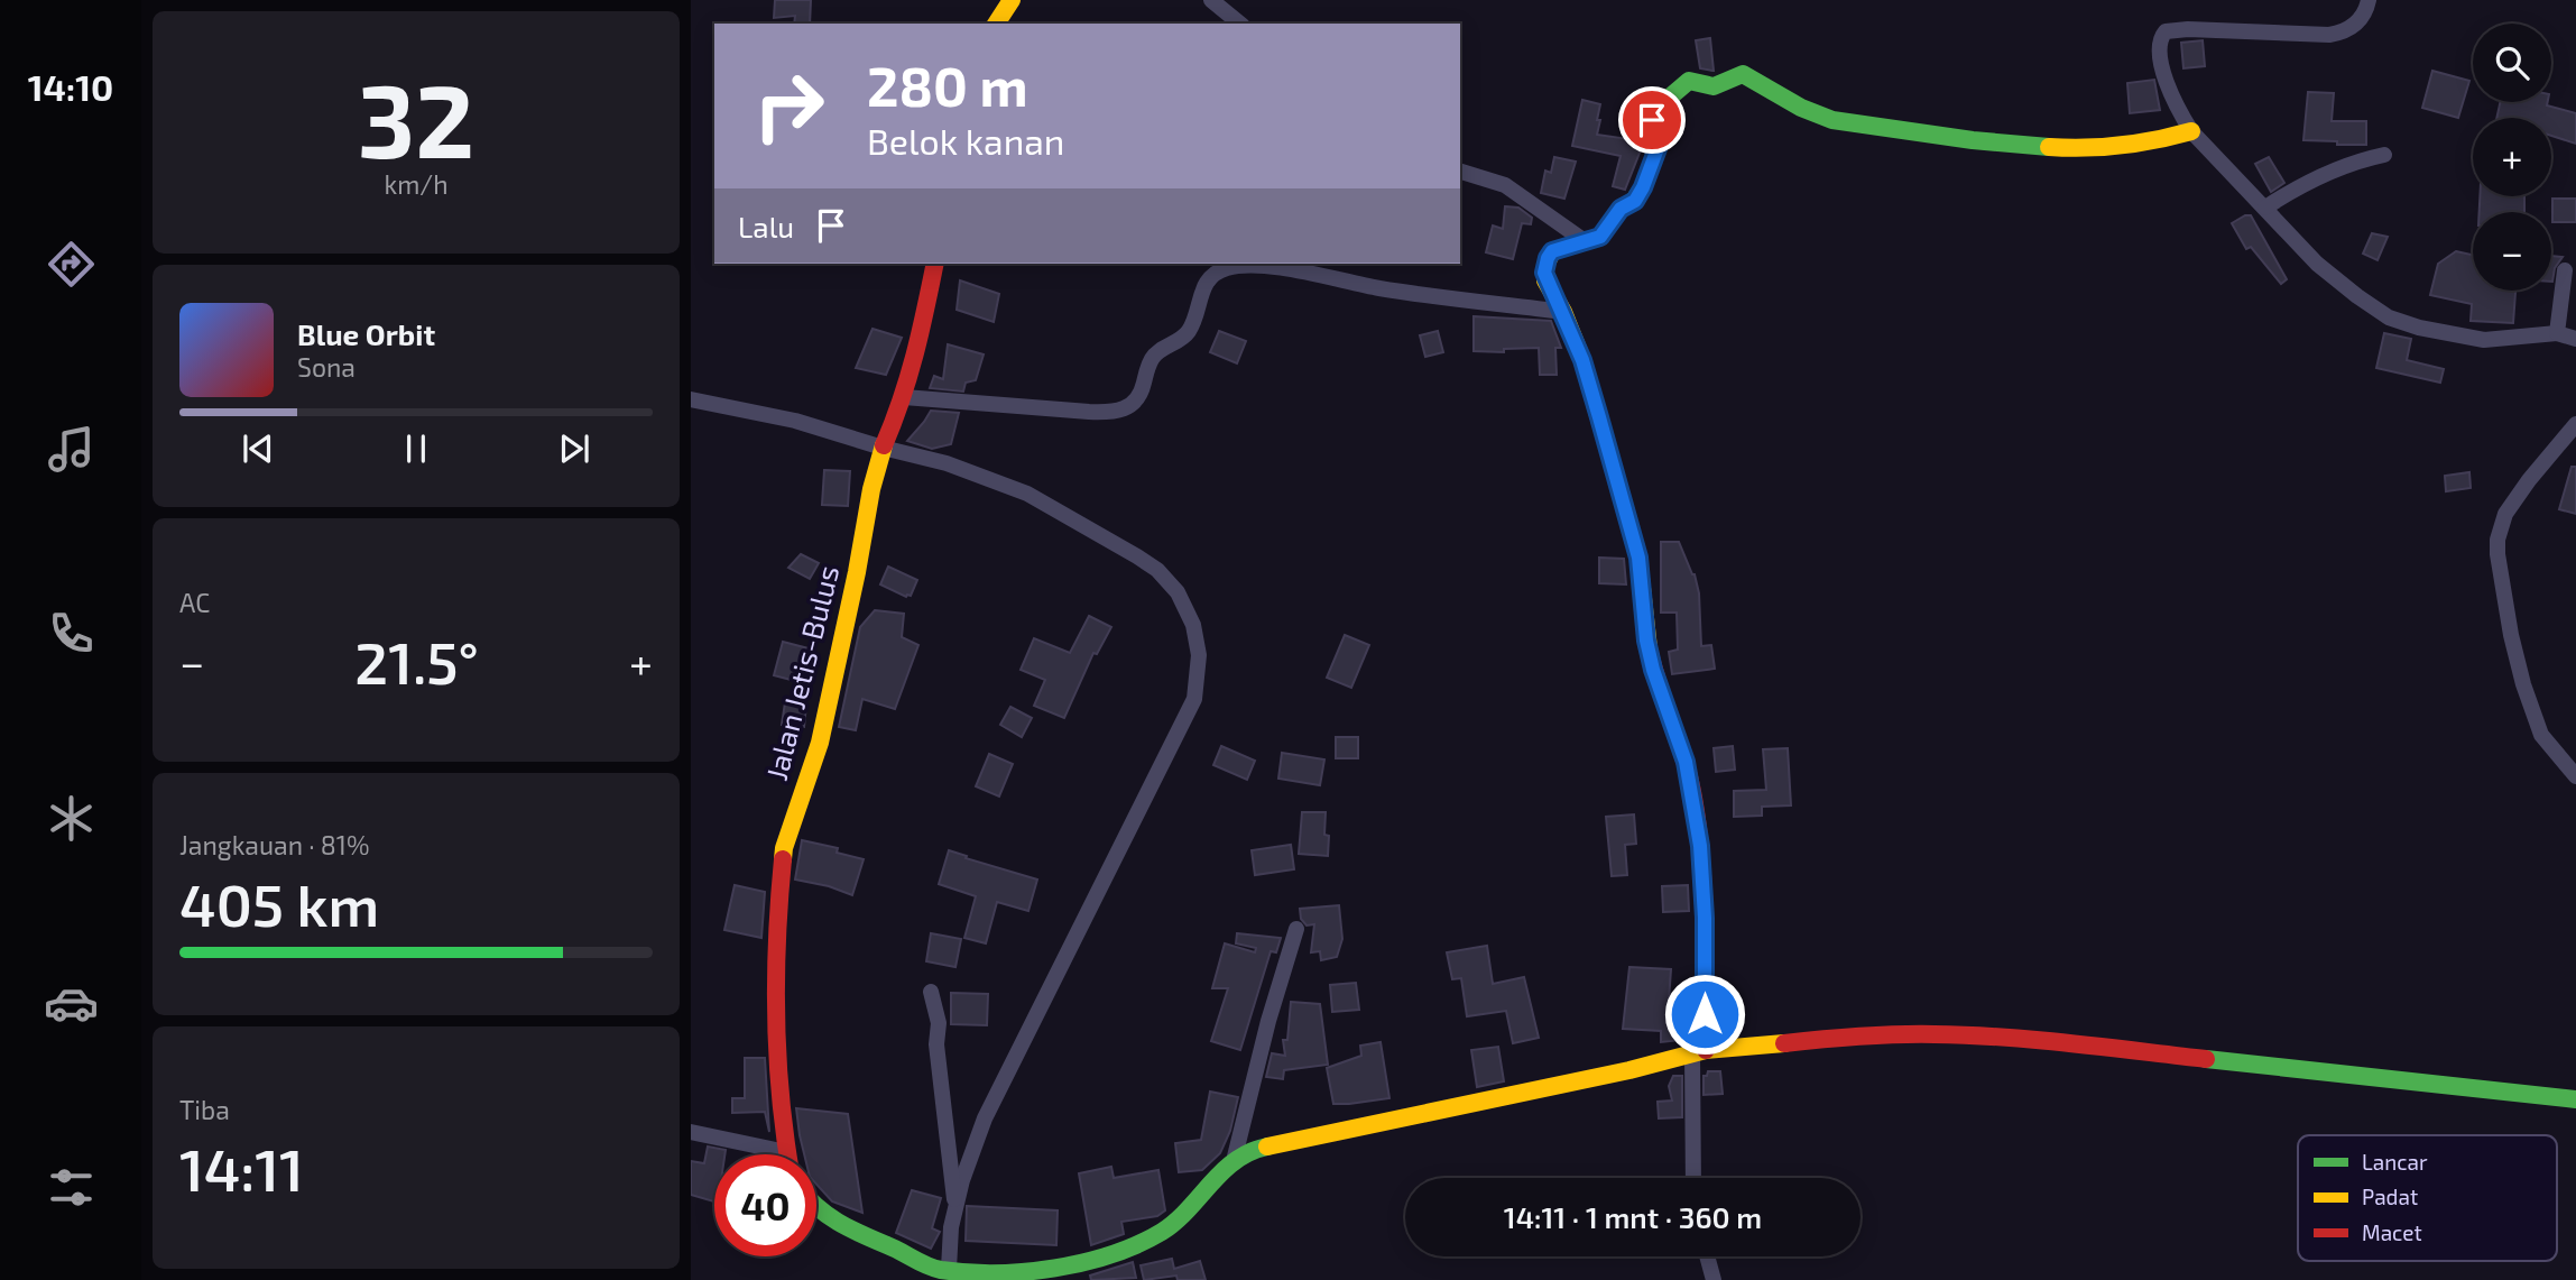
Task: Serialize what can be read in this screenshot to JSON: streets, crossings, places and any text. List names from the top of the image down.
{
  "streets": {
    "street": ["Jalan Jetis-Bulus"]
  },
  "legend": ["Lancar", "Padat", "Macet"],
  "page": {
    "tabs": "14:10",
    "tile": [
      ["32", "km/h"],
      "AC",
      ["Jangkauan · 81%", "405 km"],
      ["Tiba", "14:11"]
    ],
    "map_buttons": ["+", "−"],
    "turn": ["280 m", "Belok kanan"],
    "then": "Lalu",
    "song": ["Blue Orbit", "Sona"],
    "heat": ["−", "21.5°", "+"],
    "limit": "40",
    "trip": "14:11 · 1 mnt · 360 m"
  }
}
